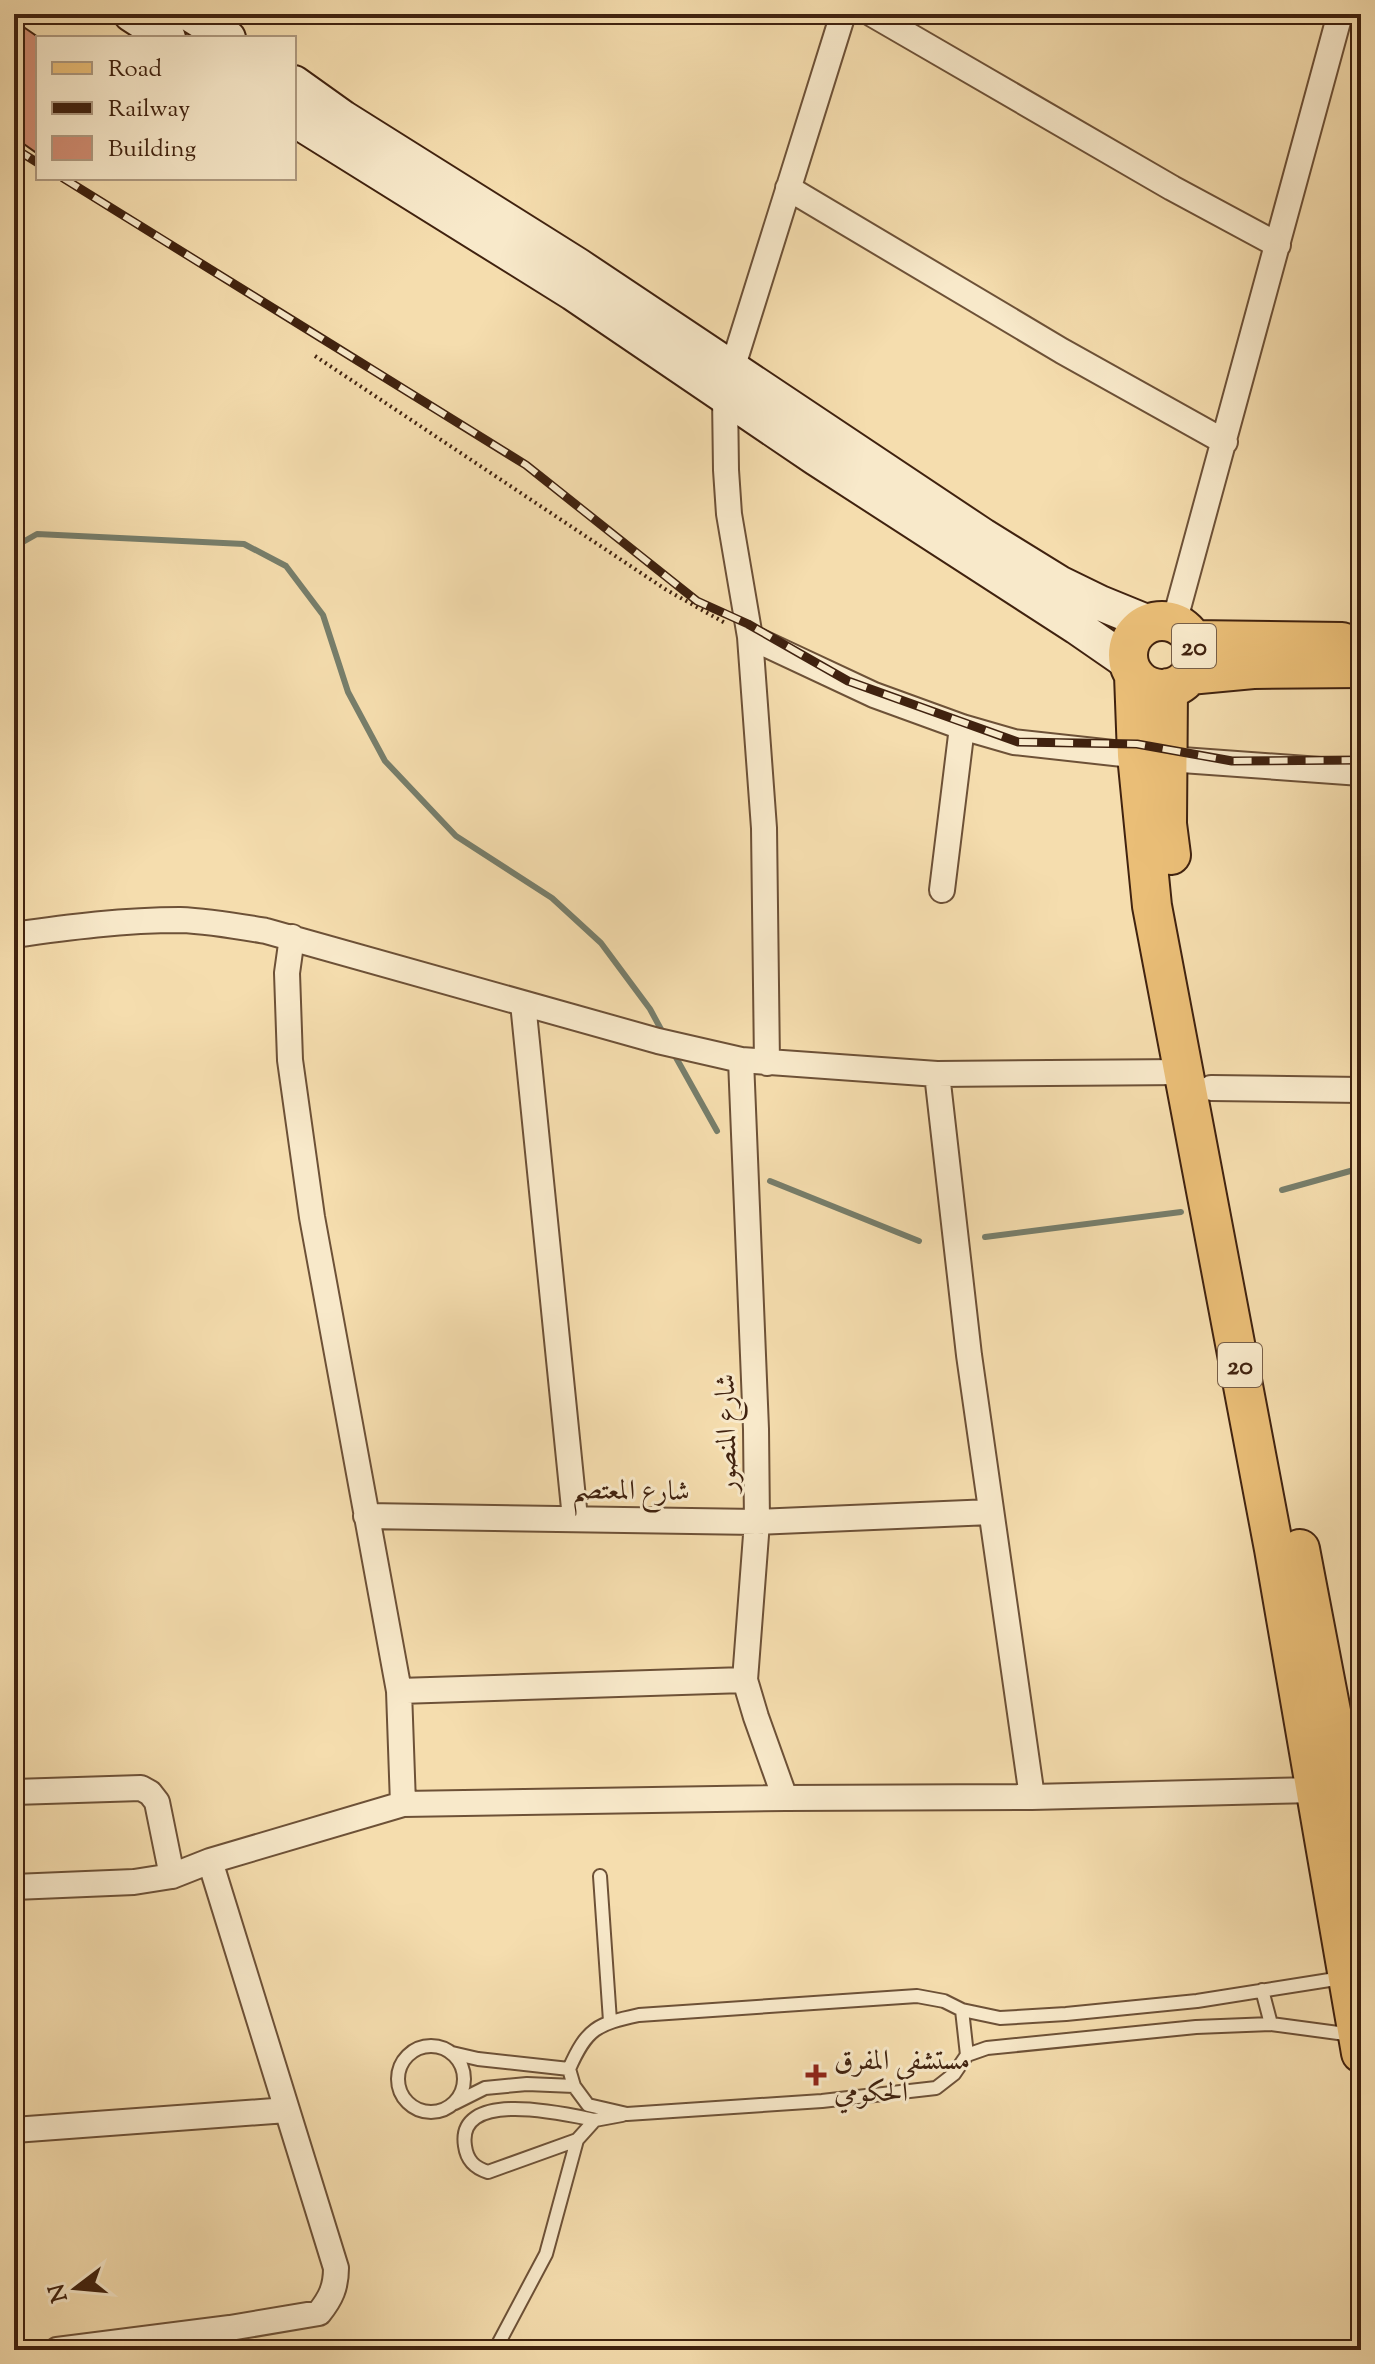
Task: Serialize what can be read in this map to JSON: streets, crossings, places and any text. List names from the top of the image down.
{
  "streets": {
    "main road": ["20"],
    "street": ["شارع المنصور", "شارع المعتصم"]
  },
  "crossings": [
    ["شارع المنصور", "شارع المعتصم"]
  ],
  "places": {
    "health": ["مستشفى المفرق الحكومي"]
  },
  "legend": ["Road", "Railway", "Building"],
  "north": "left"
}
